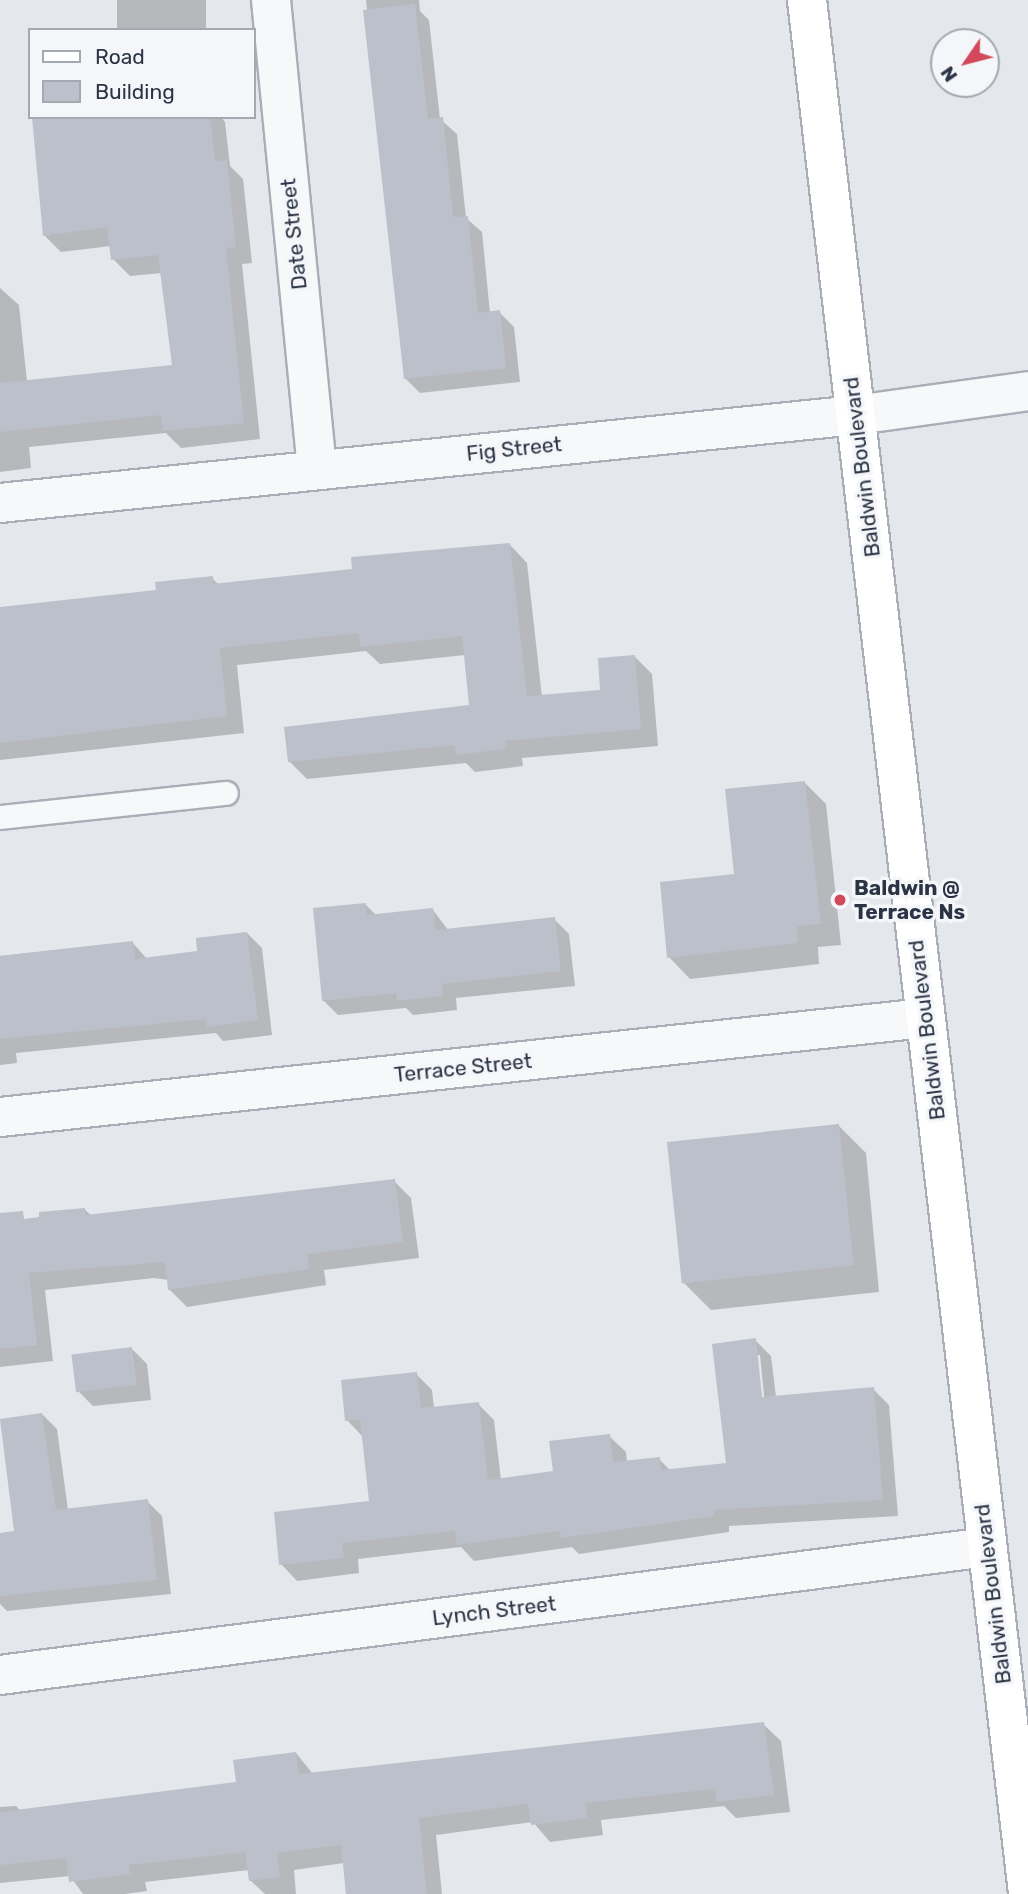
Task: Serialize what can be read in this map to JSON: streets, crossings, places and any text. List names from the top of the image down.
{
  "streets": {
    "main road": ["Baldwin Boulevard"],
    "street": [
      "Date Street",
      "Fig Street",
      "Terrace Street",
      "Lynch Street"
    ]
  },
  "crossings": [
    ["Date Street", "Fig Street"],
    ["Fig Street", "Baldwin Boulevard"],
    ["Baldwin Boulevard", "Terrace Street"],
    ["Baldwin Boulevard", "Lynch Street"]
  ],
  "places": ["Baldwin @ Terrace Ns"],
  "legend": ["Road", "Building"],
  "north": "bottom left"
}
